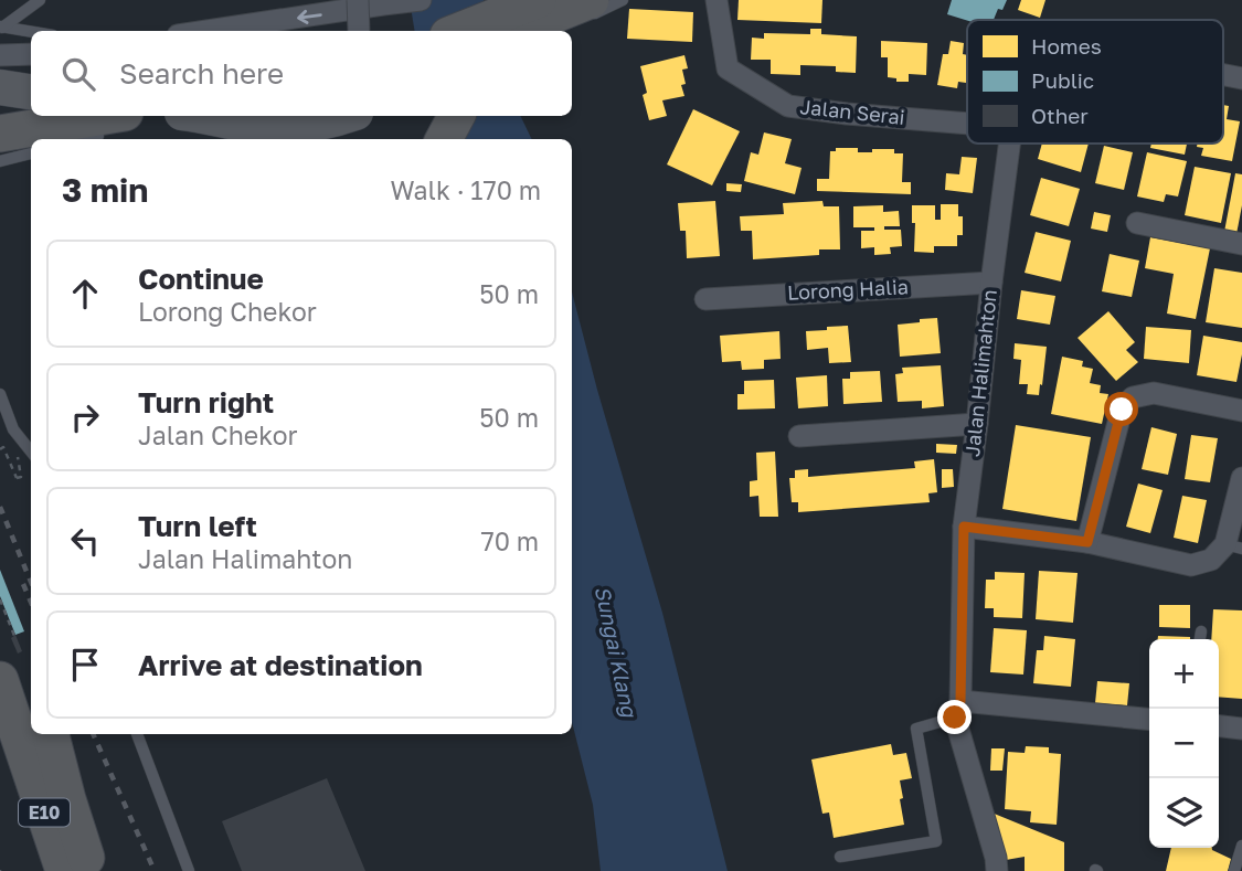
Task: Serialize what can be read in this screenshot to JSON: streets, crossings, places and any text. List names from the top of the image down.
{
  "streets": {
    "highway": ["E10"],
    "street": ["Jalan Serai", "Lorong Halia", "Jalan Halimahton"]
  },
  "crossings": [
    ["Lorong Halia", "Jalan Halimahton"]
  ],
  "water": ["Sungai Klang"],
  "legend": ["Homes", "Public", "Other"],
  "page": {
    "search": "Search here",
    "heading": ["3 min", "Walk · 170 m"],
    "list": [
      ["Continue", "Lorong Chekor", "50 m"],
      ["Turn right", "Jalan Chekor", "50 m"],
      ["Turn left", "Jalan Halimahton", "70 m"],
      "Arrive at destination"
    ],
    "map_buttons": ["+", "−"]
  }
}
